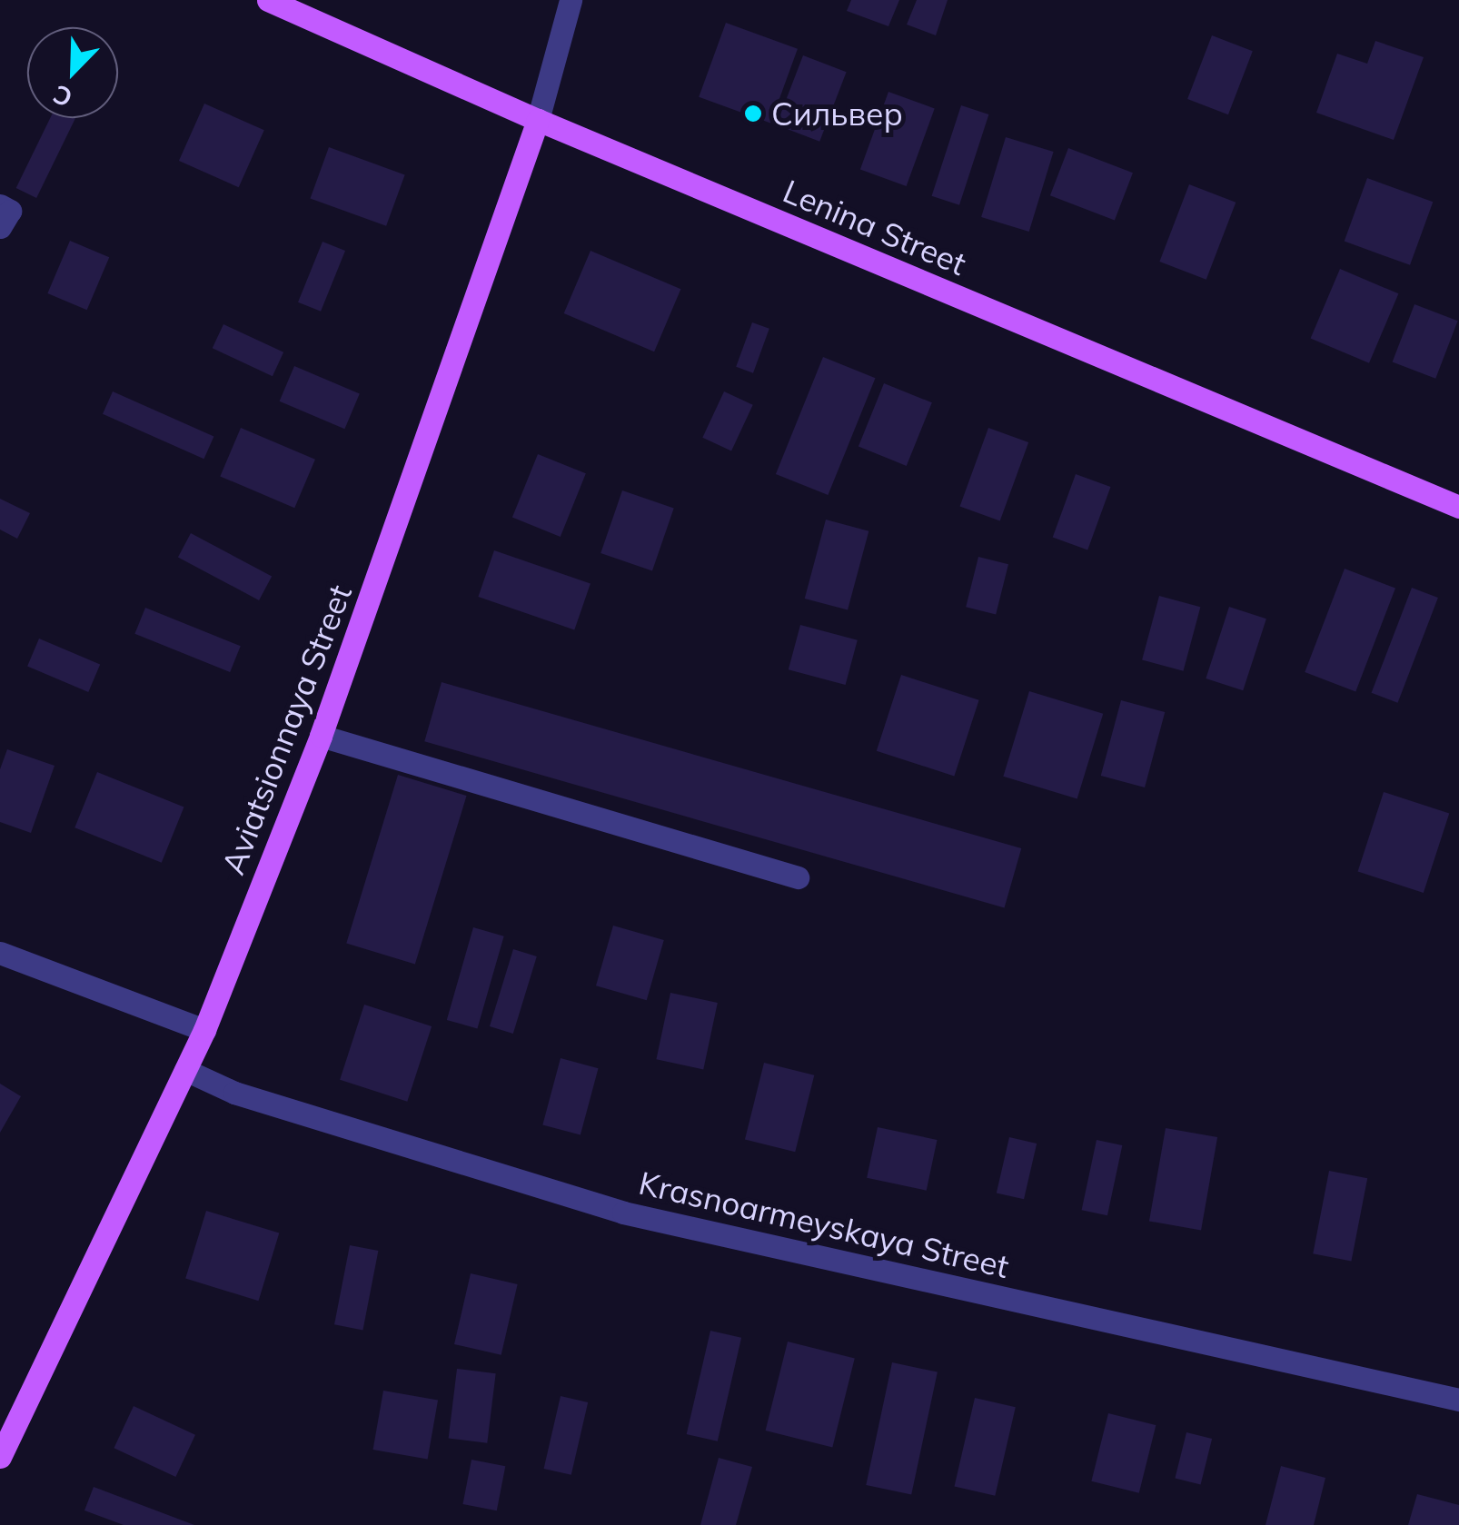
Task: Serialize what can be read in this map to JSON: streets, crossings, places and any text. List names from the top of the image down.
{
  "streets": {
    "main road": ["Lenina Street", "Aviatsionnaya Street"],
    "street": ["Krasnoarmeyskaya Street"]
  },
  "crossings": [
    ["Lenina Street", "Aviatsionnaya Street"],
    ["Aviatsionnaya Street", "Krasnoarmeyskaya Street"]
  ],
  "places": ["Сильвер"],
  "north": "bottom left"
}
